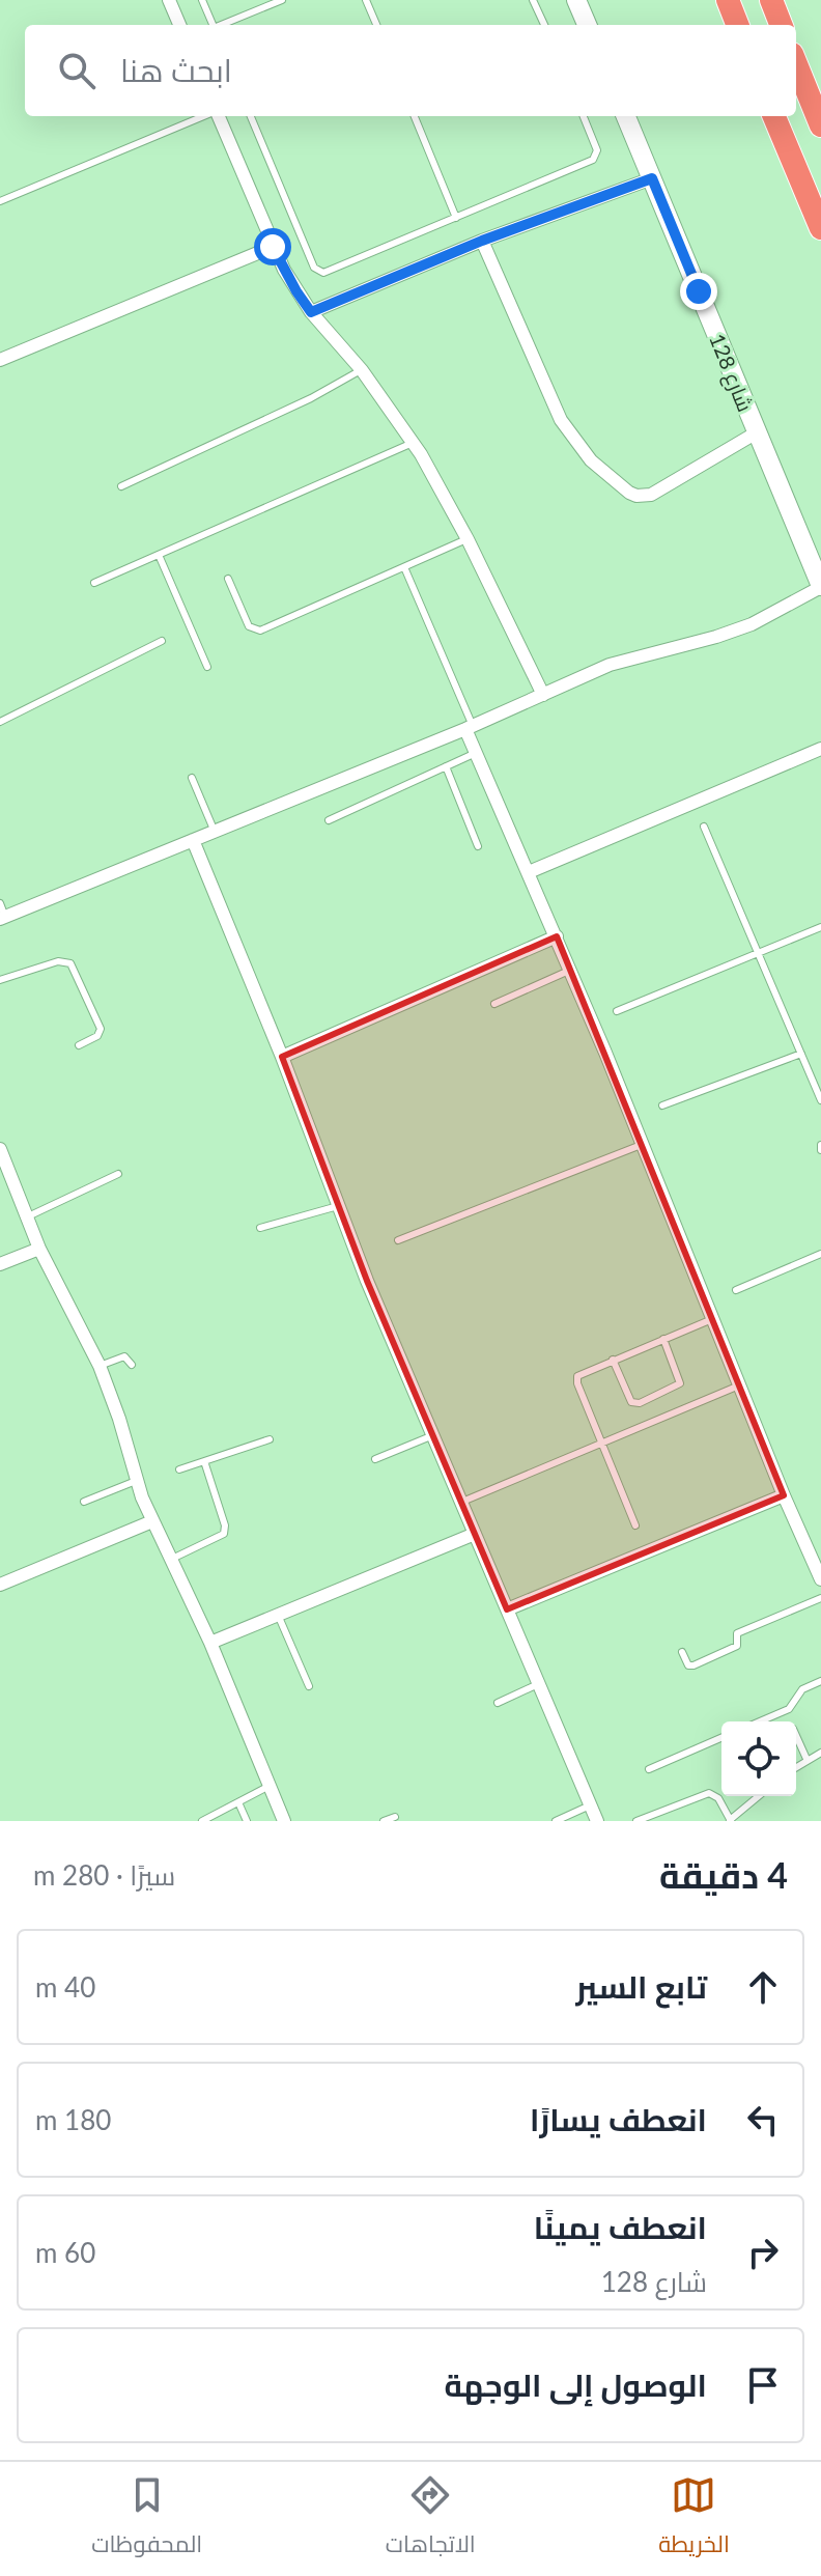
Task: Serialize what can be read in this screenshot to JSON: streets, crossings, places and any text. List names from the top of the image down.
{
  "streets": {
    "street": ["شارع 128"]
  },
  "page": {
    "search": "ابحث هنا",
    "heading": ["4 دقيقة", "سيرًا · 280 m"],
    "list": [
      ["تابع السير", "40 m"],
      ["انعطف يسارًا", "180 m"],
      ["انعطف يمينًا", "شارع 128", "60 m"],
      "الوصول إلى الوجهة"
    ],
    "nav": ["الخريطة", "الاتجاهات", "المحفوظات"]
  }
}
